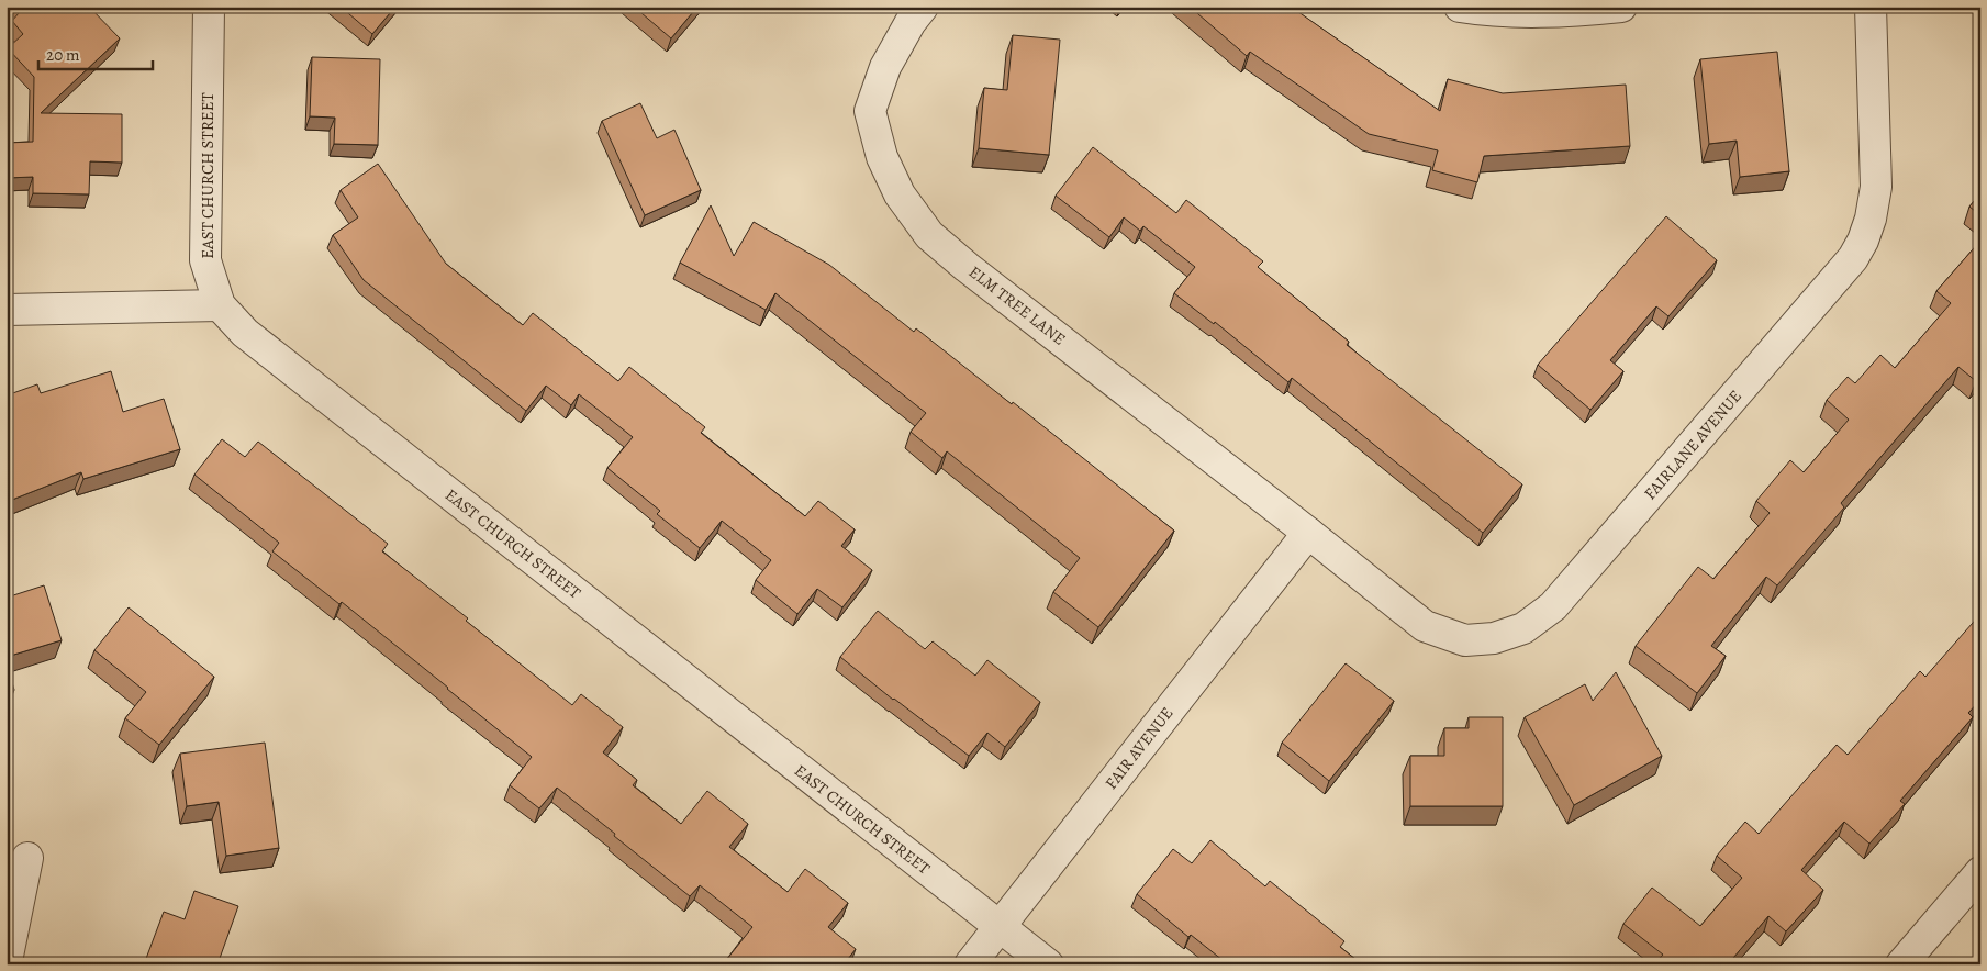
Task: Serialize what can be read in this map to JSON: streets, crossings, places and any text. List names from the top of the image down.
{
  "streets": {
    "street": [
      "EAST CHURCH STREET",
      "ELM TREE LANE",
      "FAIRLANE AVENUE",
      "FAIR AVENUE"
    ]
  },
  "crossings": [
    ["EAST CHURCH STREET", "FAIR AVENUE"],
    ["ELM TREE LANE", "FAIRLANE AVENUE"],
    ["ELM TREE LANE", "FAIR AVENUE"],
    ["FAIRLANE AVENUE", "FAIR AVENUE"]
  ],
  "scale_bar": "20 m"
}
